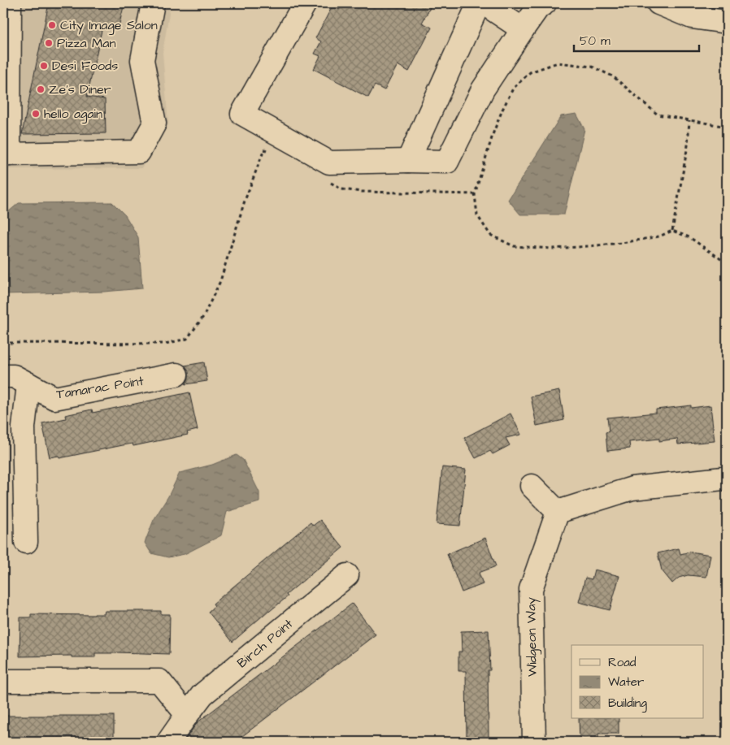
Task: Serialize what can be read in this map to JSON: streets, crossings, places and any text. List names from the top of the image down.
{
  "streets": {
    "street": ["Tamarac Point", "Widgeon Way", "Birch Point"]
  },
  "places": [
    "City Image Salon",
    "Pizza Man",
    "Desi Foods",
    "Ze's Diner",
    "hello again"
  ],
  "legend": ["Road", "Water", "Building"],
  "scale_bar": "50 m"
}
